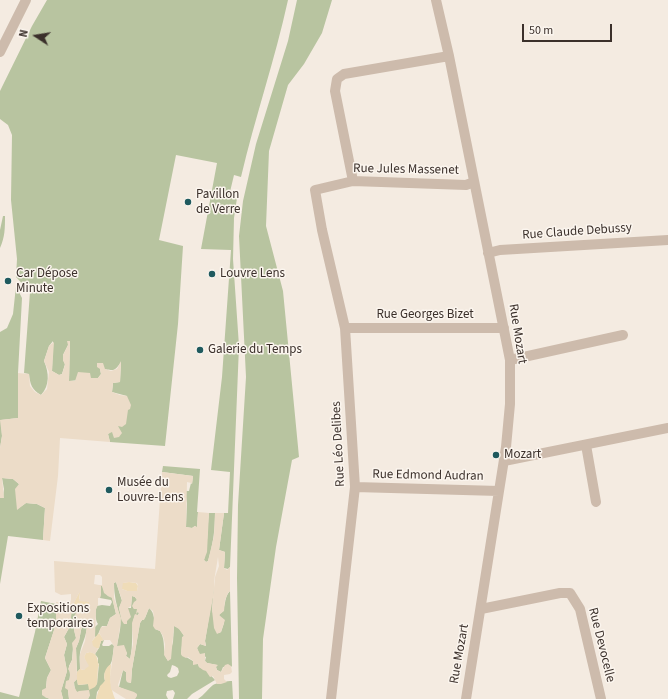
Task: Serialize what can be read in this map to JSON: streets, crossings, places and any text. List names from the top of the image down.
{
  "streets": {
    "street": [
      "Rue Jules Massenet",
      "Rue Claude Debussy",
      "Rue Georges Bizet",
      "Rue Mozart",
      "Rue Léo Delibes",
      "Rue Edmond Audran",
      "Rue Devocelle"
    ]
  },
  "crossings": [
    ["Rue Jules Massenet", "Rue Mozart"],
    ["Rue Jules Massenet", "Rue Léo Delibes"],
    ["Rue Claude Debussy", "Rue Mozart"],
    ["Rue Georges Bizet", "Rue Mozart"],
    ["Rue Georges Bizet", "Rue Léo Delibes"],
    ["Rue Mozart", "Rue Edmond Audran"],
    ["Rue Mozart", "Rue Devocelle"],
    ["Rue Léo Delibes", "Rue Edmond Audran"]
  ],
  "places": [
    "Pavillon de Verre",
    "Louvre Lens",
    "Car Dépose Minute",
    "Galerie du Temps",
    "Mozart",
    "Musée du Louvre-Lens",
    "Expositions temporaires"
  ],
  "scale_bar": "50 m",
  "north": "left"
}
